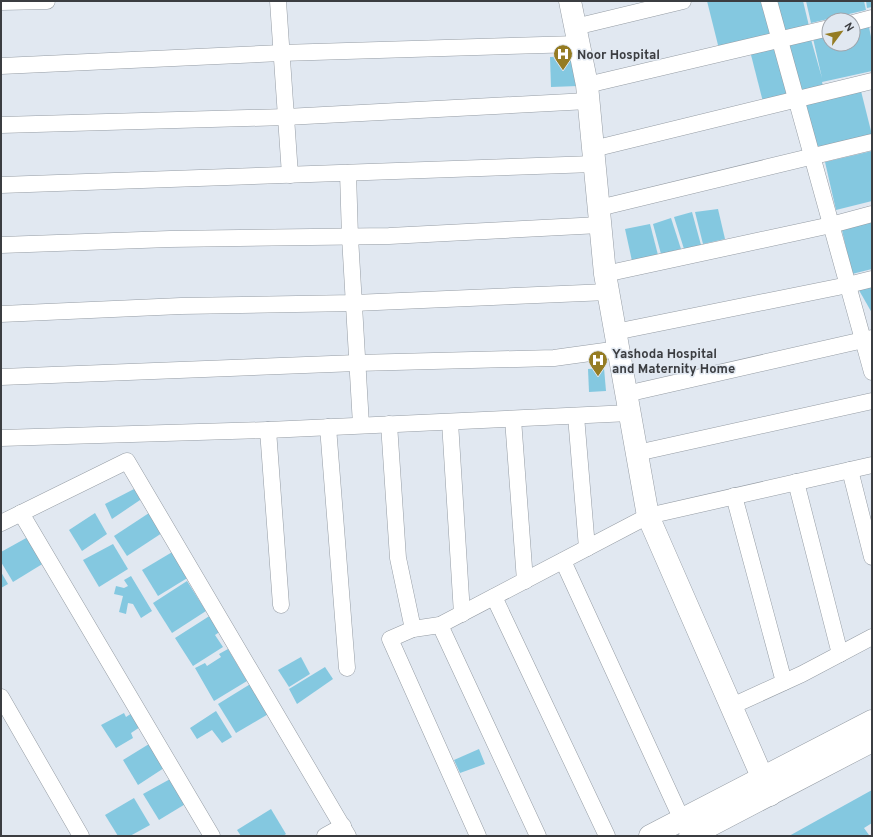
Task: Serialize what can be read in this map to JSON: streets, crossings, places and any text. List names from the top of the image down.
{
  "places": {
    "hospital": ["Noor Hospital", "Yashoda Hospital and Maternity Home"]
  },
  "north": "top right"
}
